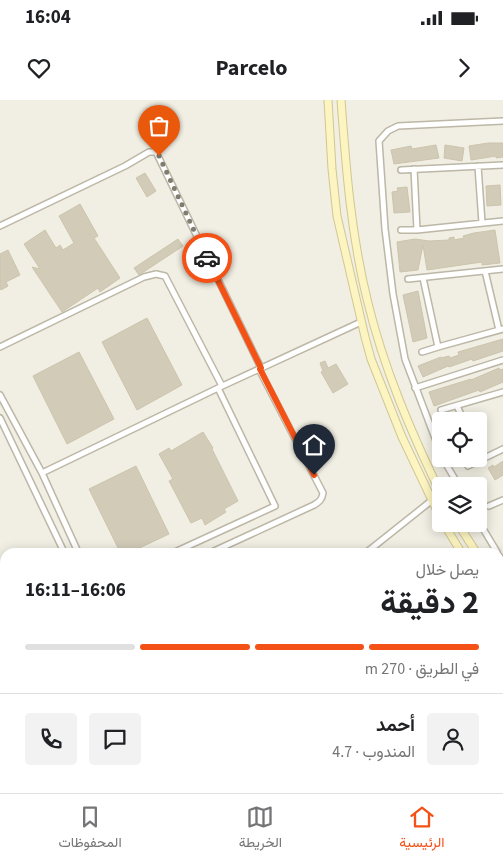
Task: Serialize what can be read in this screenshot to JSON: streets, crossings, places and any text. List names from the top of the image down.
{
  "page": {
    "status": "16:04",
    "header": "Parcelo",
    "heading": ["2 دقيقة", "يصل خلال", "16:06–16:11"],
    "panel": ["أحمد", "المندوب · 4.7"],
    "bar": "في الطريق · 270 m",
    "tabs": ["الرئيسية", "الخريطة", "المحفوظات"]
  }
}
